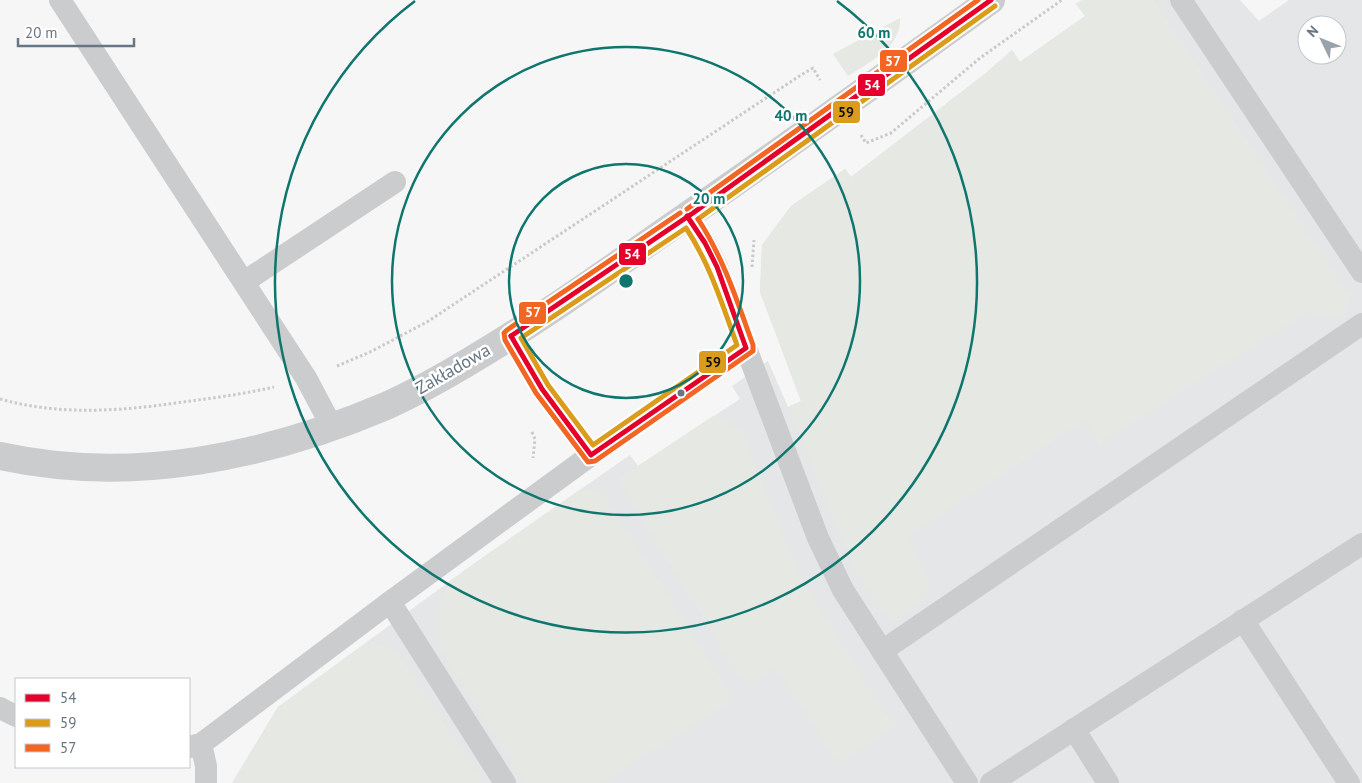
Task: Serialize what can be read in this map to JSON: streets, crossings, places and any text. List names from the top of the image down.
{
  "streets": {
    "street": ["Zakładowa"]
  },
  "lines": ["transit line 54", "transit line 57", "transit line 59"],
  "legend": ["54", "59", "57"],
  "scale_bar": "20 m",
  "north": "top left",
  "rings": ["60 m", "40 m", "20 m"]
}
